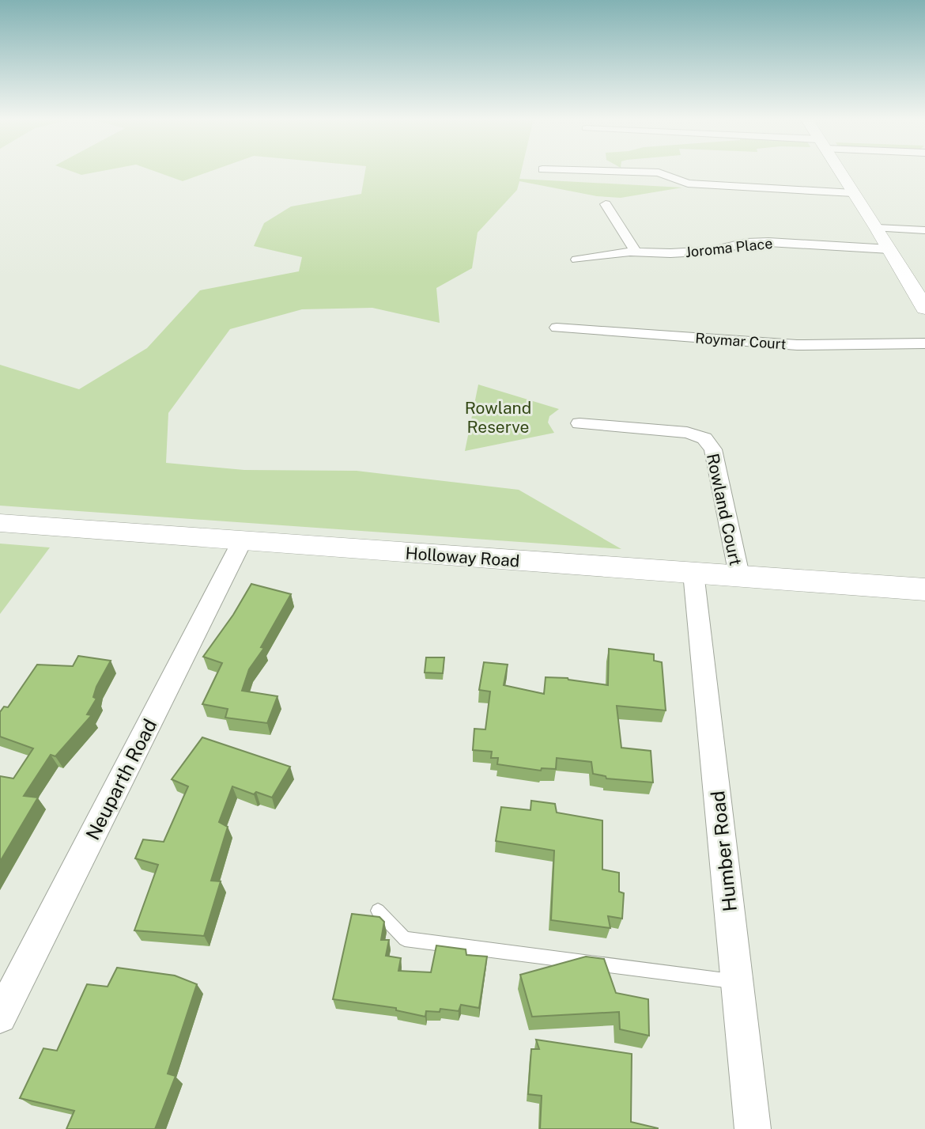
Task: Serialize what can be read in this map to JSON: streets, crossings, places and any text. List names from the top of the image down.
{
  "streets": {
    "main road": ["Holloway Road"],
    "street": [
      "Joroma Place",
      "Roymar Court",
      "Rowland Court",
      "Neuparth Road",
      "Humber Road"
    ]
  },
  "crossings": [
    ["Rowland Court", "Holloway Road"],
    ["Holloway Road", "Neuparth Road"],
    ["Holloway Road", "Humber Road"]
  ],
  "parks": ["Rowland Reserve"]
}
